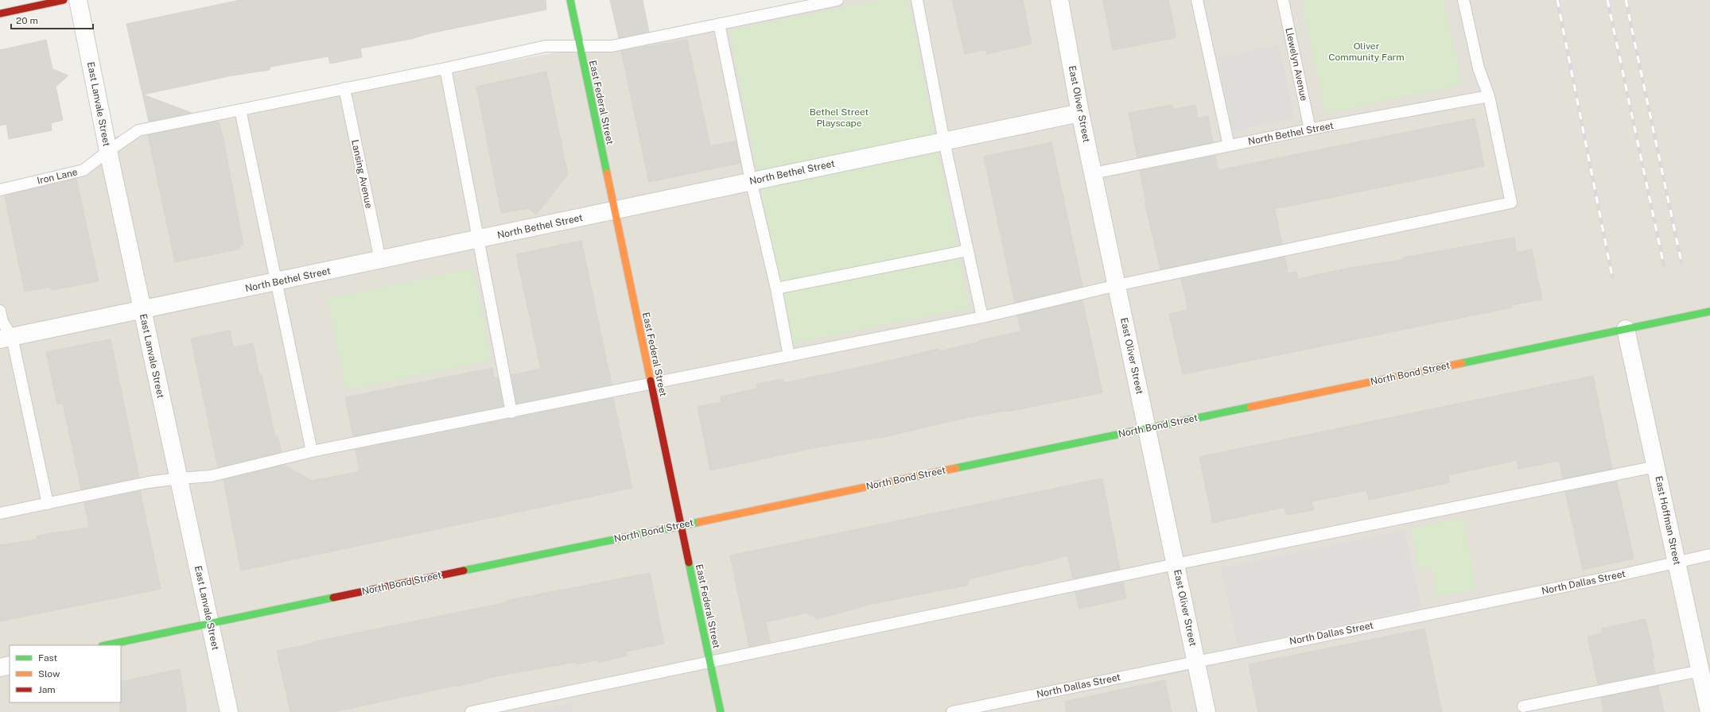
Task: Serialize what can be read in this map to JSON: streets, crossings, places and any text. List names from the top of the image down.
{
  "streets": {
    "street": [
      "East Federal Street",
      "East Lanvale Street",
      "East Oliver Street",
      "North Bethel Street",
      "North Bond Street",
      "East Hoffman Street"
    ],
    "lane": [
      "Llewelyn Avenue",
      "Lansing Avenue",
      "Iron Lane",
      "North Dallas Street"
    ]
  },
  "crossings": [
    ["Llewelyn Avenue", "North Bethel Street"],
    ["East Federal Street", "North Bethel Street"],
    ["East Federal Street", "Iron Lane"],
    ["East Federal Street", "North Bond Street"],
    ["East Lanvale Street", "North Bethel Street"],
    ["East Lanvale Street", "Iron Lane"],
    ["East Lanvale Street", "North Bond Street"],
    ["East Oliver Street", "North Bethel Street"],
    ["East Oliver Street", "North Bond Street"],
    ["East Oliver Street", "North Dallas Street"],
    ["North Bethel Street", "Lansing Avenue"],
    ["Lansing Avenue", "Iron Lane"],
    ["North Bond Street", "East Hoffman Street"],
    ["East Hoffman Street", "North Dallas Street"]
  ],
  "parks": ["Oliver Community Farm", "Bethel Street Playscape"],
  "legend": ["Fast", "Slow", "Jam"],
  "scale_bar": "20 m"
}
